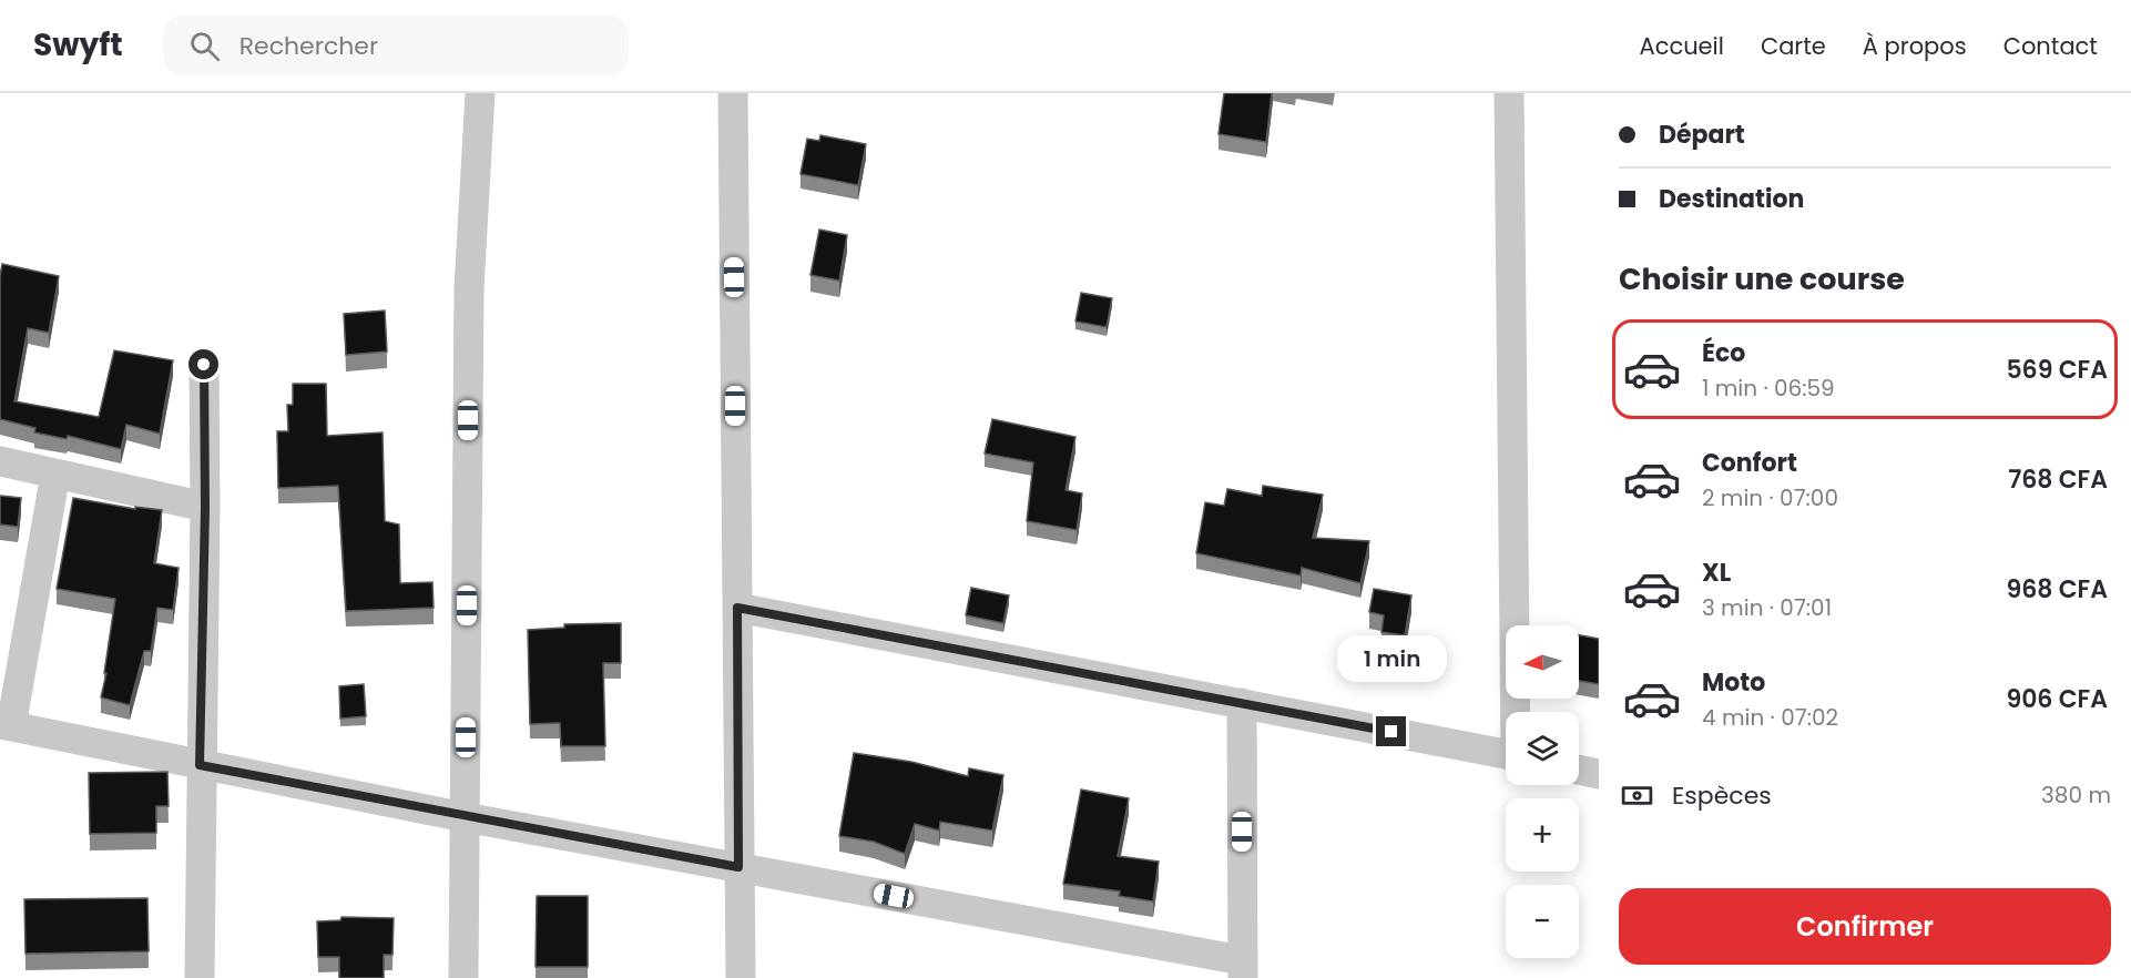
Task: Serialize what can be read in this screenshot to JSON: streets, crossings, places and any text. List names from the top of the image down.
{
  "north": "left",
  "page": {
    "header": "Swyft",
    "search": "Rechercher",
    "nav": [
      "Accueil",
      "Carte",
      "À propos",
      "Contact"
    ],
    "banner": ["Départ", "Destination"],
    "heading": "Choisir une course",
    "list": [
      {
        "name": "Éco",
        "note": "1 min · 06:59",
        "value": "569 CFA"
      },
      {
        "name": "Confort",
        "note": "2 min · 07:00",
        "value": "768 CFA"
      },
      {
        "name": "XL",
        "note": "3 min · 07:01",
        "value": "968 CFA"
      },
      {
        "name": "Moto",
        "note": "4 min · 07:02",
        "value": "906 CFA"
      }
    ],
    "map_buttons": ["+", "−"],
    "bubble": "1 min",
    "pay": ["Espèces", "380 m"],
    "buttons": "Confirmer"
  }
}
